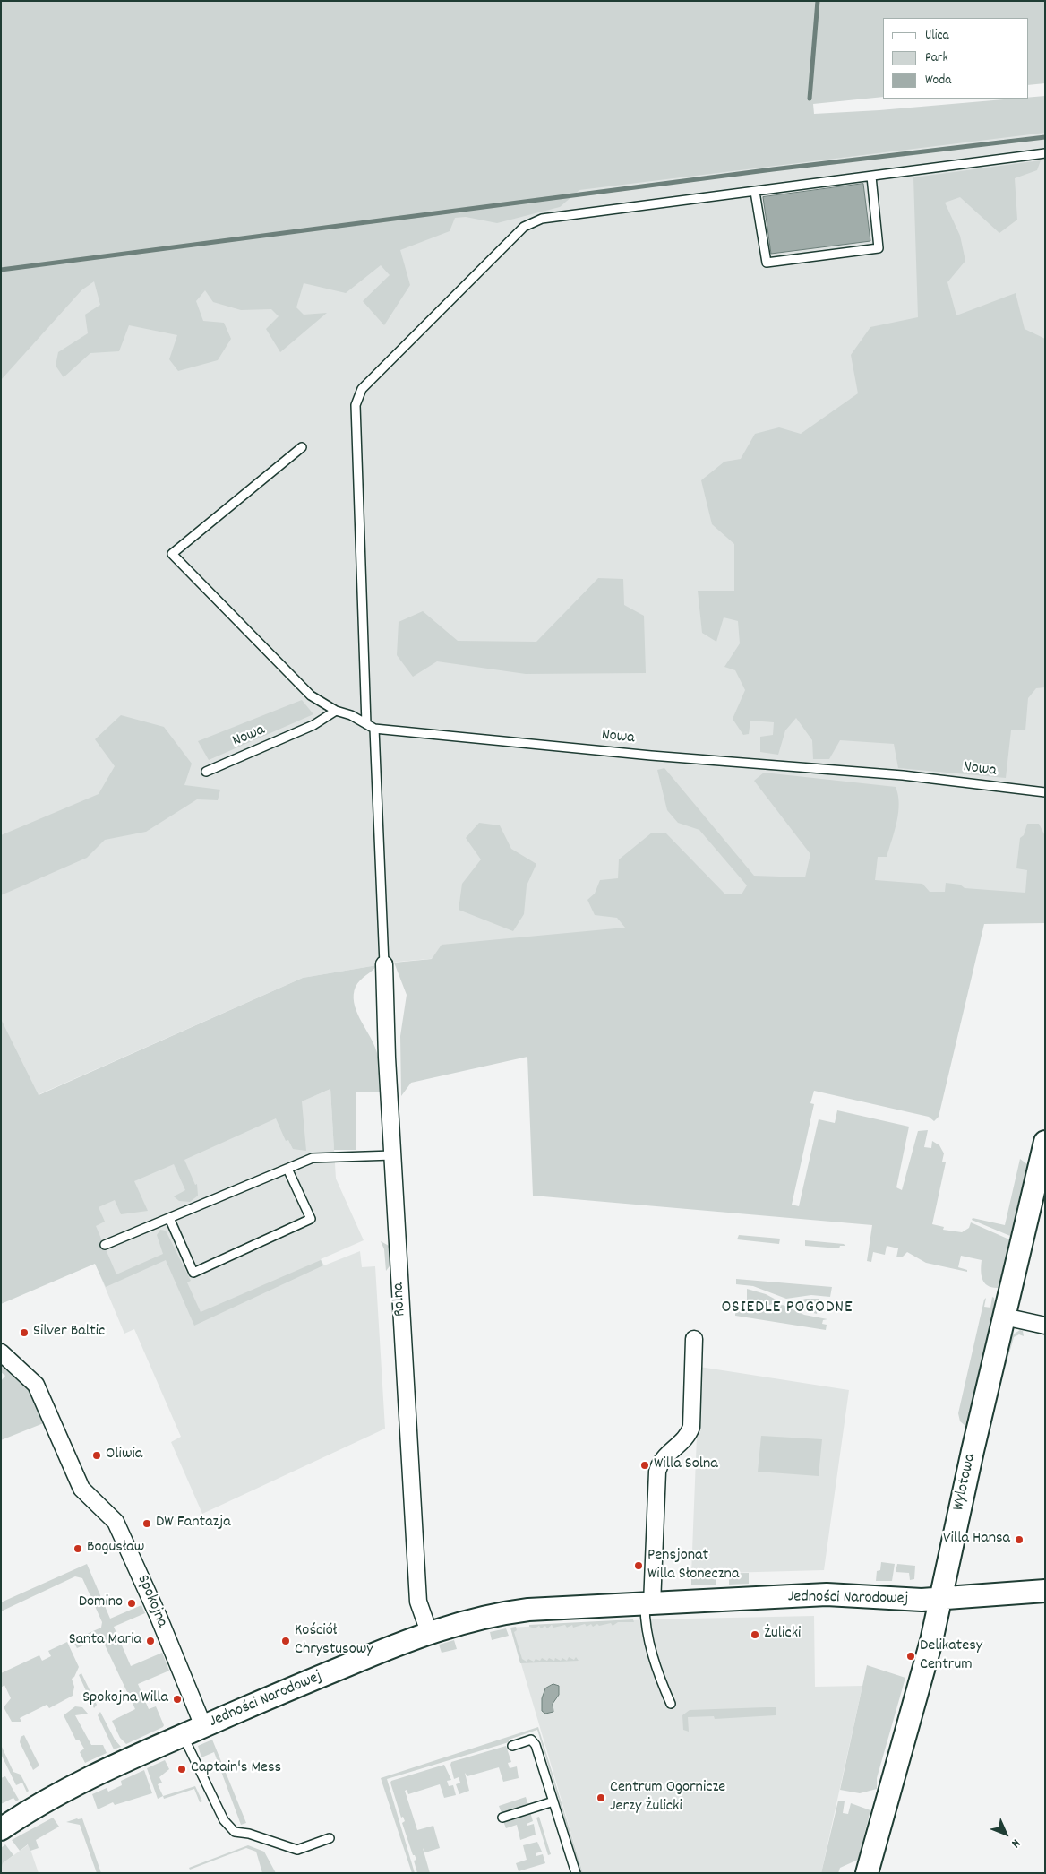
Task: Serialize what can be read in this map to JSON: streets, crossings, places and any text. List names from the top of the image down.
{
  "streets": {
    "street": [
      "Rolna",
      "Wylotowa",
      "Jedności Narodowej",
      "Spokojna"
    ],
    "lane": ["Nowa"]
  },
  "crossings": [
    ["Rolna", "Jedności Narodowej"],
    ["Wylotowa", "Jedności Narodowej"],
    ["Jedności Narodowej", "Spokojna"]
  ],
  "districts": ["OSIEDLE POGODNE"],
  "places": [
    "Silver Baltic",
    "Oliwia",
    "Willa Solna",
    "DW Fantazja",
    "Villa Hansa",
    "Bogusław",
    "Pensjonat Willa Słoneczna",
    "Domino",
    "Żulicki",
    "Santa Maria",
    "Kościół Chrystusowy",
    "Delikatesy Centrum",
    "Spokojna Willa",
    "Captain's Mess",
    "Centrum Ogornicze Jerzy Żulicki"
  ],
  "legend": ["Ulica", "Park", "Woda"],
  "north": "bottom right"
}
